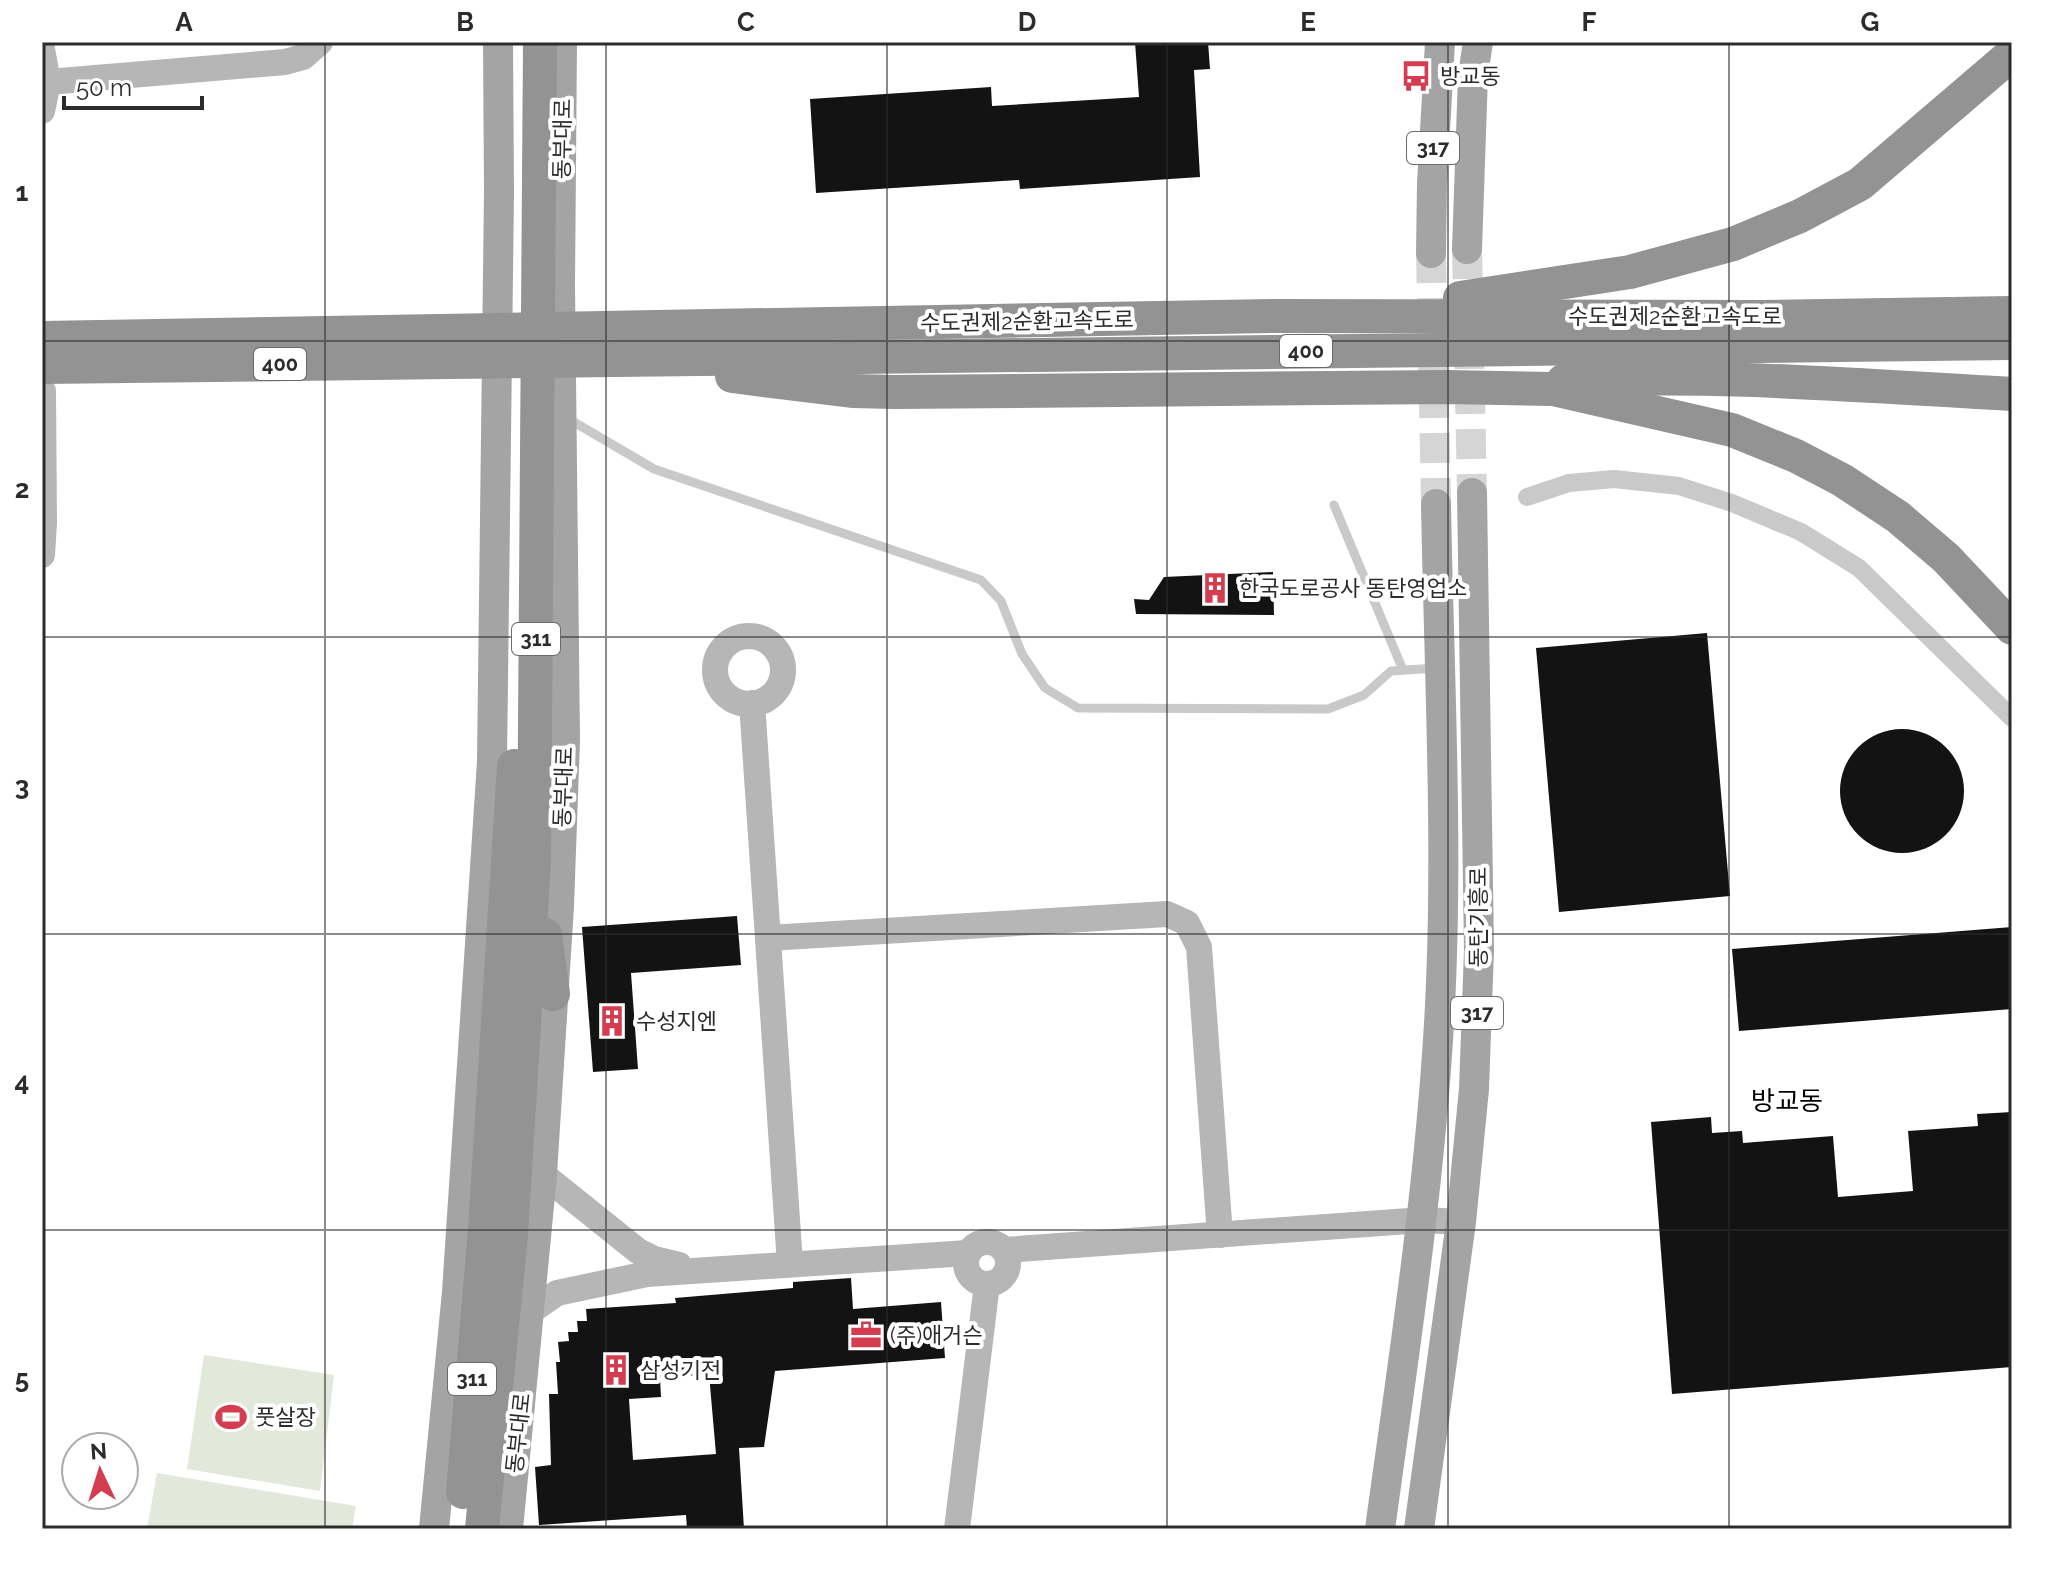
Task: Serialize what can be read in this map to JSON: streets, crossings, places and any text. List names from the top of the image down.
{
  "streets": {
    "highway": [
      "동부대로",
      "수도권제2순환고속도로",
      "400",
      "311"
    ],
    "main road": ["317", "동탄기흥로"]
  },
  "districts": ["방교동"],
  "places": {
    "bus stop": ["방교동"],
    "building": ["한국도로공사 동탄영업소", "수성지엔", "삼성기전"],
    "office": ["(주)애거슨"],
    "sports": ["풋살장"]
  },
  "scale_bar": "50 m",
  "north": "top",
  "grid": {
    "columns": [
      "A",
      "B",
      "C",
      "D",
      "E",
      "F",
      "G"
    ],
    "rows": [
      "1",
      "2",
      "3",
      "4",
      "5"
    ]
  }
}
